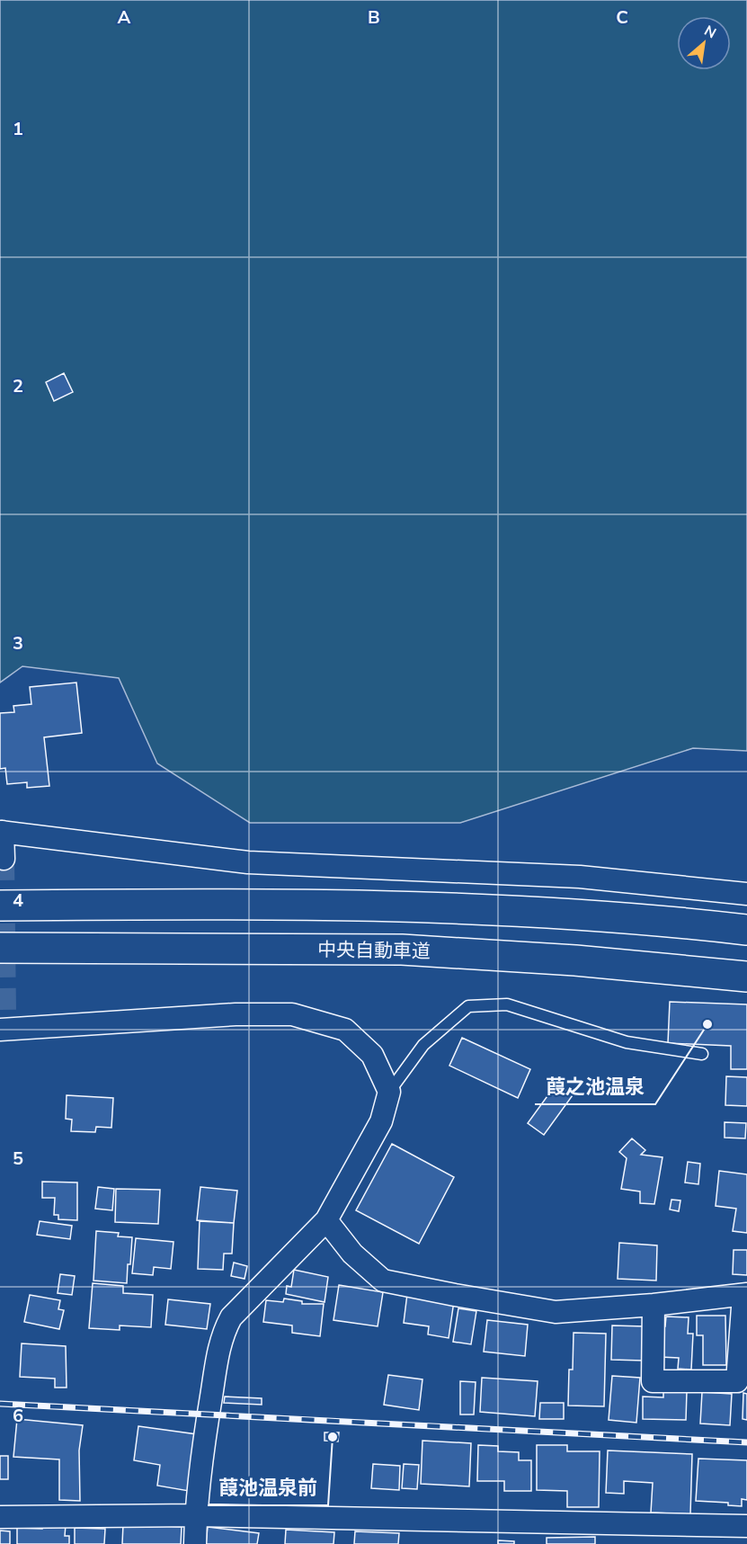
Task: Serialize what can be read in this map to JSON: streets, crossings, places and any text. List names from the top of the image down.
{
  "streets": {
    "highway": ["中央自動車道"]
  },
  "places": ["葭之池温泉", "葭池温泉前"],
  "north": "top right",
  "grid": {
    "columns": ["A", "B", "C"],
    "rows": [
      "1",
      "2",
      "3",
      "4",
      "5",
      "6"
    ]
  }
}
